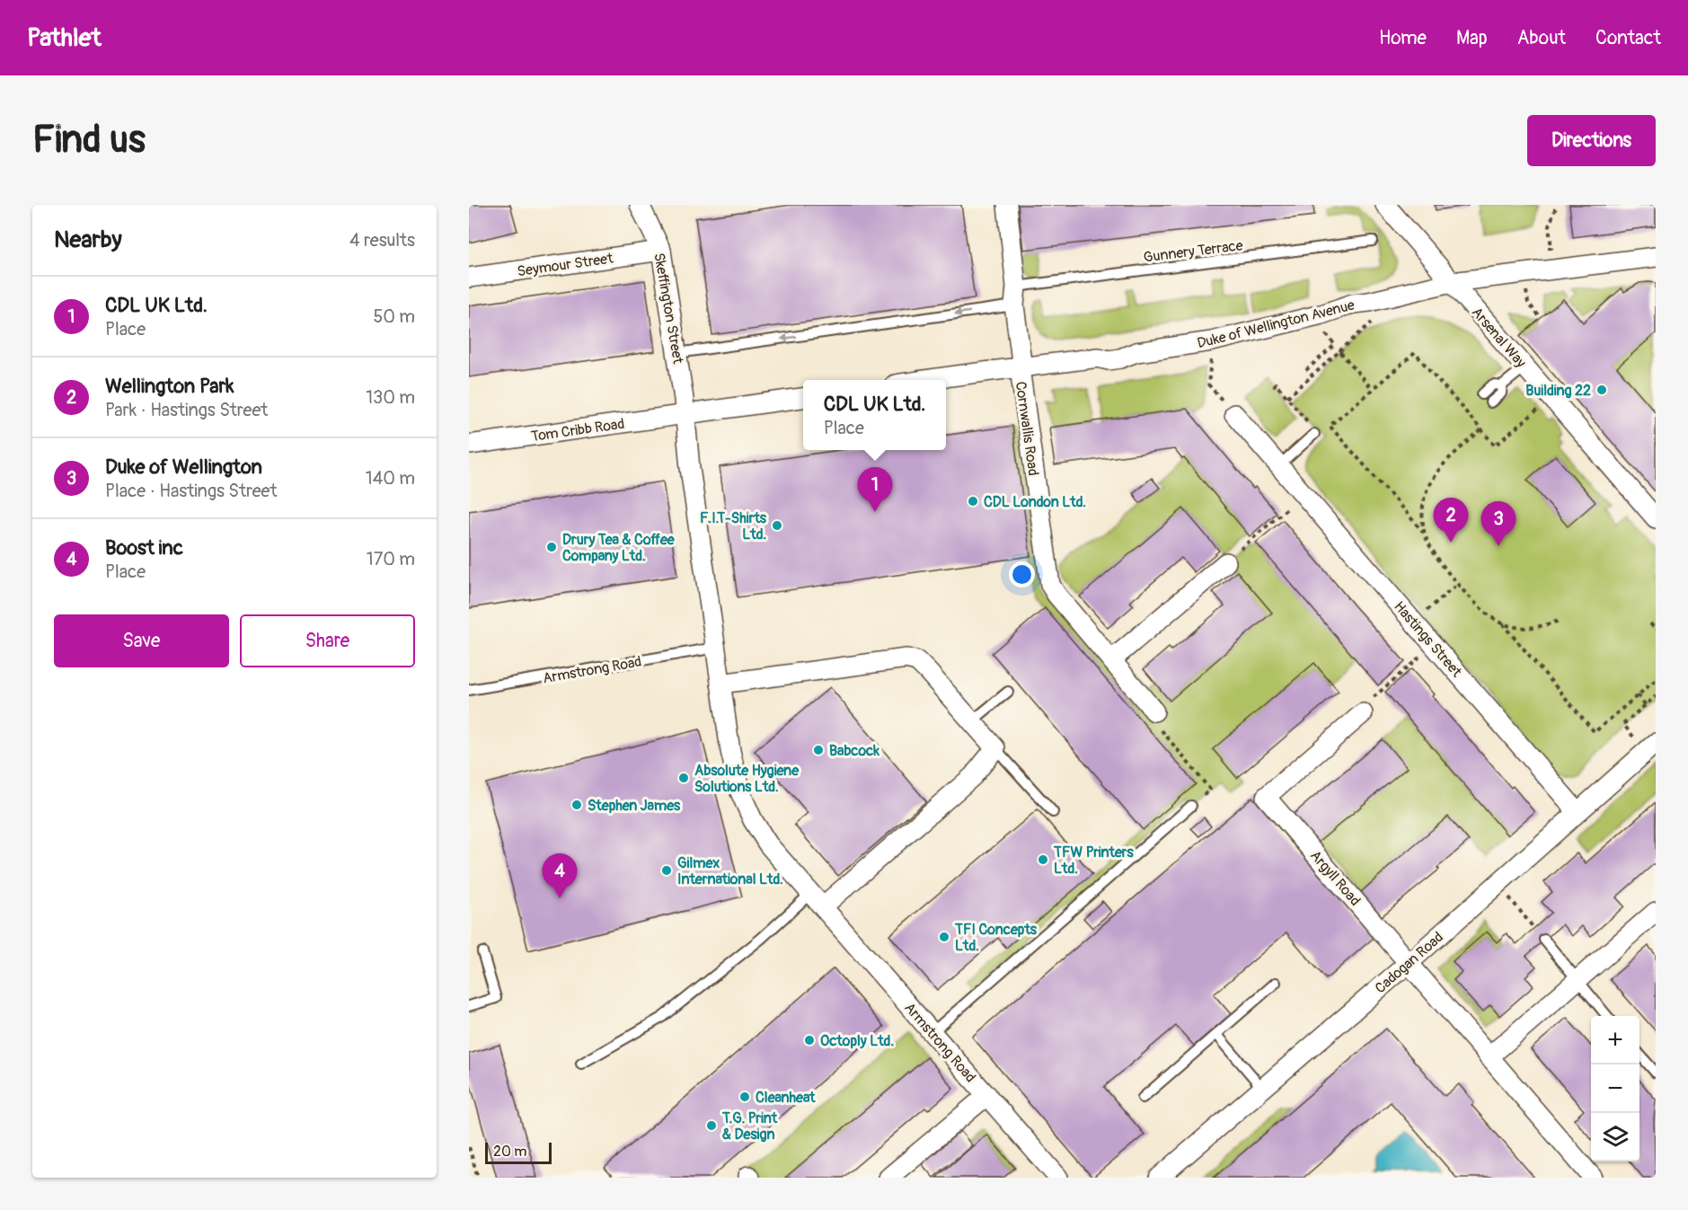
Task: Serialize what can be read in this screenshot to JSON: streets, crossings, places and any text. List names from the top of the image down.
{
  "streets": {
    "street": [
      "Seymour Street",
      "Skeffington Street",
      "Duke of Wellington Avenue",
      "Arsenal Way",
      "Cornwallis Road",
      "Tom Cribb Road",
      "Hastings Street",
      "Armstrong Road",
      "Argyll Road",
      "Cadogan Road"
    ],
    "lane": ["Gunnery Terrace"]
  },
  "crossings": [
    ["Gunnery Terrace", "Cornwallis Road"],
    ["Seymour Street", "Skeffington Street"],
    ["Skeffington Street", "Tom Cribb Road"],
    ["Skeffington Street", "Armstrong Road"],
    ["Duke of Wellington Avenue", "Arsenal Way"],
    ["Duke of Wellington Avenue", "Cornwallis Road"],
    ["Tom Cribb Road", "Armstrong Road"],
    ["Hastings Street", "Cadogan Road"],
    ["Argyll Road", "Cadogan Road"]
  ],
  "places": [
    "Building 22",
    "CDL London Ltd.",
    "F.I.T-Shirts Ltd.",
    "Drury Tea & Coffee Company Ltd.",
    "Babcock",
    "Absolute Hygiene Solutions Ltd.",
    "Stephen James",
    "TFW Printers Ltd.",
    "Gilmex International Ltd.",
    "TFI Concepts Ltd.",
    "Octoply Ltd.",
    "Cleanheat",
    "T.G. Print & Design"
  ],
  "scale_bar": "20 m",
  "page": {
    "header": "Pathlet",
    "nav": [
      "Home",
      "Map",
      "About",
      "Contact"
    ],
    "buttons": [
      "Directions",
      ["Save", "Share"]
    ],
    "title": "Find us",
    "heading": ["Nearby", "4 results"],
    "list": [
      {
        "mark": "1",
        "name": "CDL UK Ltd.",
        "note": "Place",
        "value": "50 m"
      },
      {
        "mark": "2",
        "name": "Wellington Park",
        "note": "Park · Hastings Street",
        "value": "130 m"
      },
      {
        "mark": "3",
        "name": "Duke of Wellington",
        "note": "Place · Hastings Street",
        "value": "140 m"
      },
      {
        "mark": "4",
        "name": "Boost inc",
        "note": "Place",
        "value": "170 m"
      }
    ],
    "popup": ["CDL UK Ltd.", "Place"],
    "pins": [
      "1",
      "2",
      "3",
      "4"
    ],
    "map_buttons": ["+", "−"],
    "scale": "20 m"
  }
}
